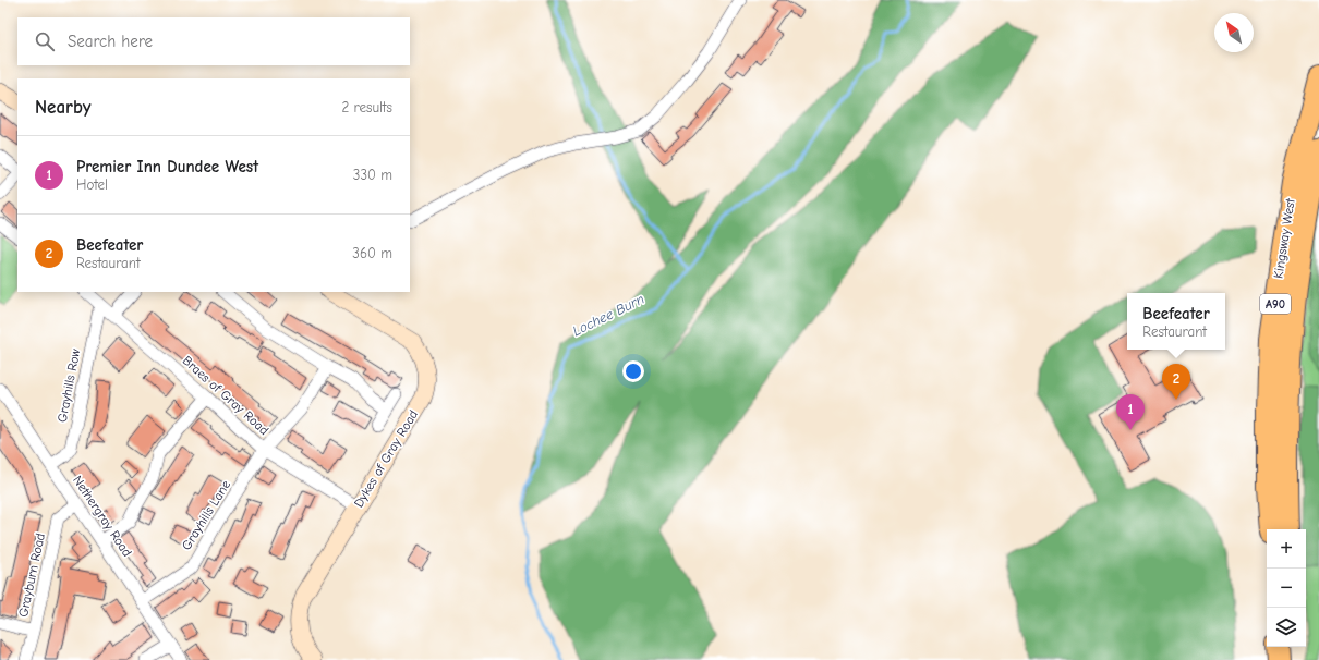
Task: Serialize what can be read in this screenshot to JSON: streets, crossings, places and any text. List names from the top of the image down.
{
  "streets": {
    "highway": ["Kingsway West", "A90"],
    "street": [
      "Grayhills Row",
      "Braes of Gray Road",
      "Dykes of Gray Road",
      "Grayhills Lane",
      "Nethergray Road",
      "Grayburn Road"
    ]
  },
  "crossings": [
    ["Grayhills Row", "Braes of Gray Road"],
    ["Grayhills Row", "Nethergray Road"],
    ["Braes of Gray Road", "Dykes of Gray Road"],
    ["Braes of Gray Road", "Grayhills Lane"],
    ["Grayhills Lane", "Nethergray Road"],
    ["Nethergray Road", "Grayburn Road"]
  ],
  "water": ["Lochee Burn"],
  "north": "top left",
  "page": {
    "search": "Search here",
    "heading": ["Nearby", "2 results"],
    "list": [
      {
        "mark": "1",
        "name": "Premier Inn Dundee West",
        "note": "Hotel",
        "value": "330 m"
      },
      {
        "mark": "2",
        "name": "Beefeater",
        "note": "Restaurant",
        "value": "360 m"
      }
    ],
    "popup": ["Beefeater", "Restaurant"],
    "pins": ["2", "1"],
    "map_buttons": ["+", "−"]
  }
}
